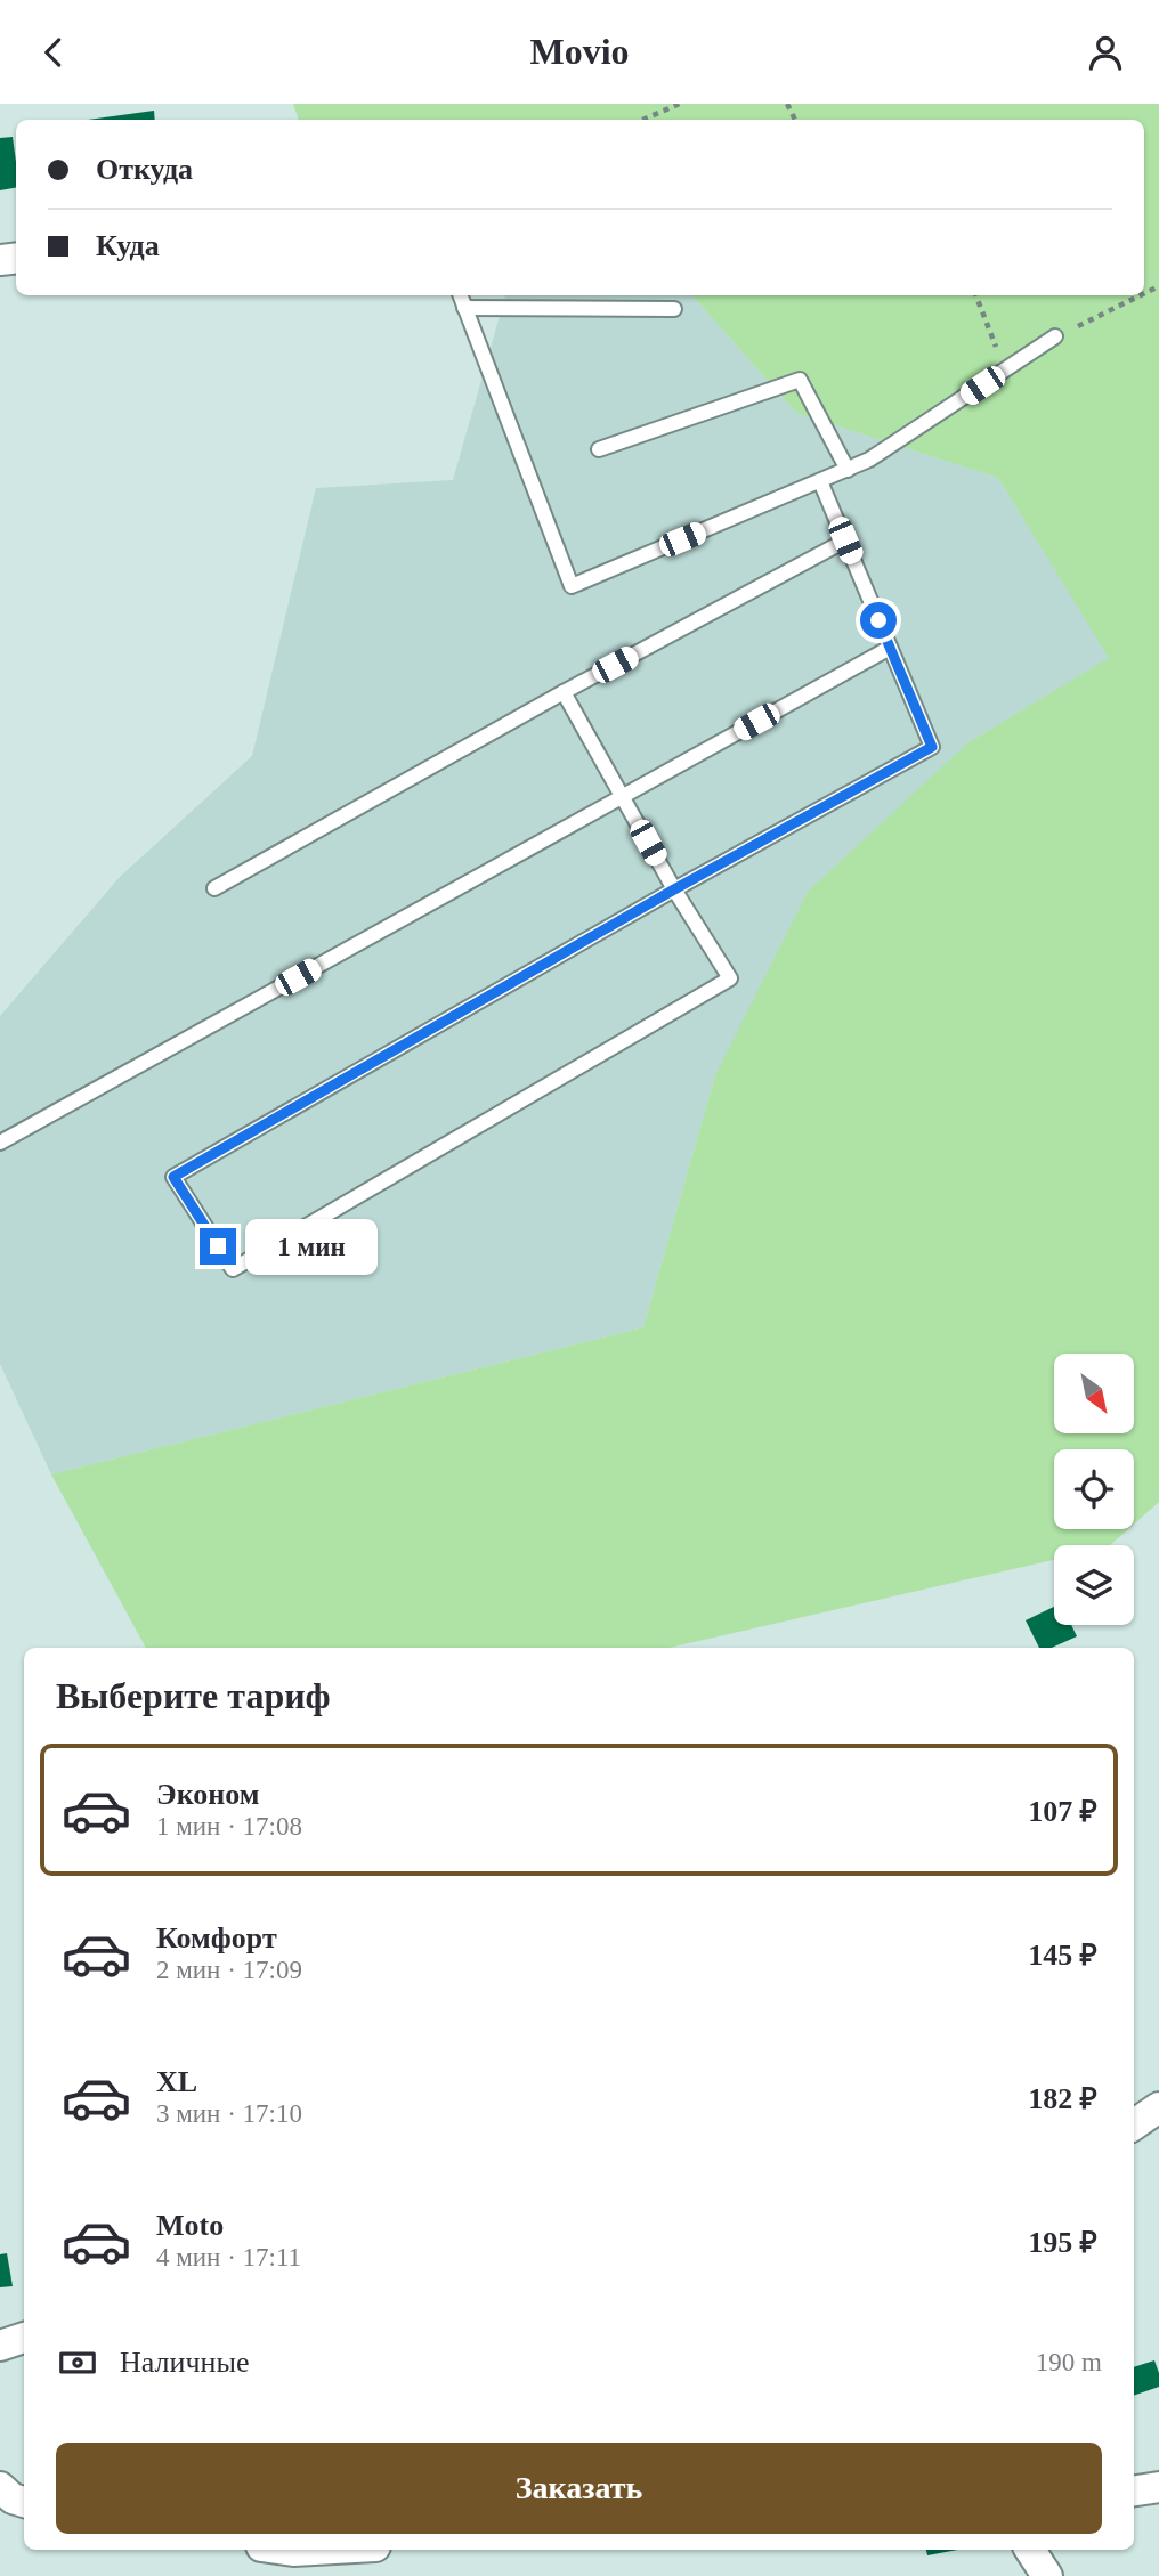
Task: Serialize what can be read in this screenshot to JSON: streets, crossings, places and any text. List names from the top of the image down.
{
  "north": "bottom right",
  "page": {
    "header": "Movio",
    "banner": ["Откуда", "Куда"],
    "bubble": "1 мин",
    "heading": "Выберите тариф",
    "list": [
      {
        "name": "Эконом",
        "note": "1 мин · 17:08",
        "value": "107 ₽"
      },
      {
        "name": "Комфорт",
        "note": "2 мин · 17:09",
        "value": "145 ₽"
      },
      {
        "name": "XL",
        "note": "3 мин · 17:10",
        "value": "182 ₽"
      },
      {
        "name": "Moto",
        "note": "4 мин · 17:11",
        "value": "195 ₽"
      }
    ],
    "pay": ["Наличные", "190 m"],
    "buttons": "Заказать"
  }
}
